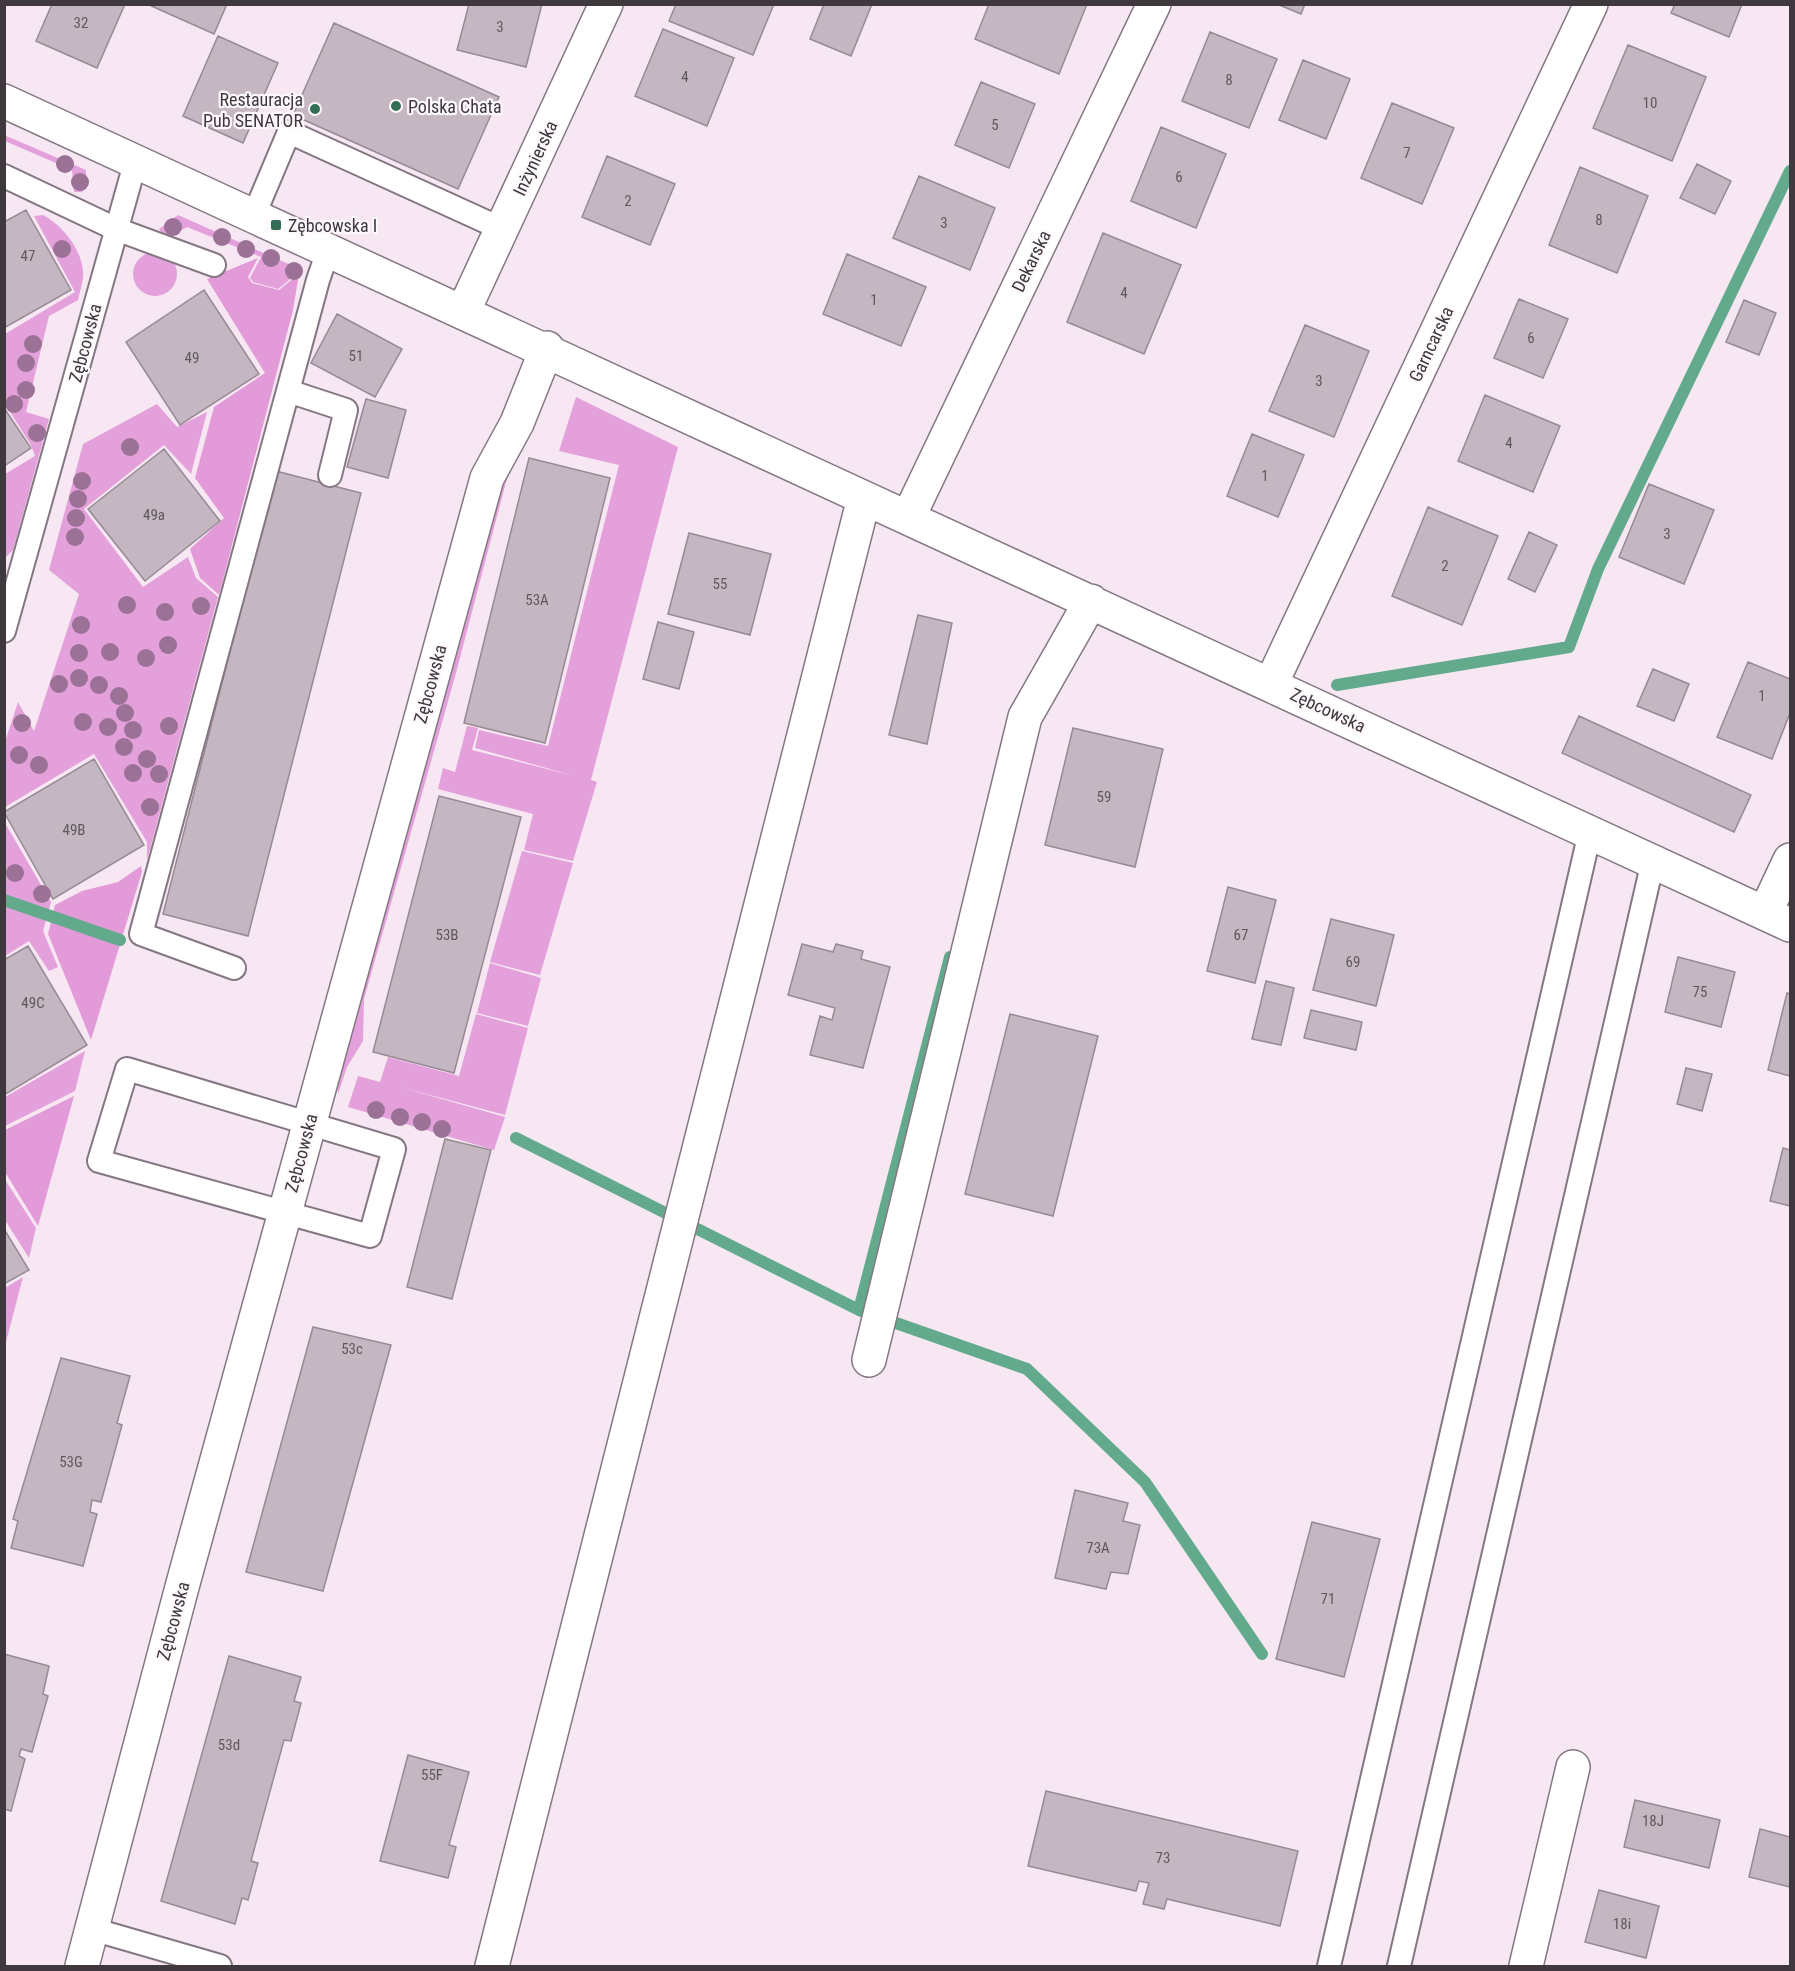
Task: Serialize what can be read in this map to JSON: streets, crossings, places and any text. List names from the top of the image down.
{
  "streets": {
    "street": [
      "Inżynierska",
      "Dekarska",
      "Zębcowska",
      "Garncarska"
    ]
  },
  "crossings": [
    ["Inżynierska", "Zębcowska"],
    ["Dekarska", "Zębcowska"],
    ["Zębcowska", "Garncarska"]
  ],
  "places": {
    "other": ["Polska Chata", "Restauracja Pub SENATOR"],
    "transit": ["Zębcowska I"]
  },
  "house_numbers": [
    "32",
    "3",
    "4",
    "8",
    "10",
    "5",
    "7",
    "6",
    "2",
    "8",
    "3",
    "47",
    "4",
    "1",
    "6",
    "51",
    "49",
    "3",
    "4",
    "1",
    "49a",
    "3",
    "2",
    "55",
    "53A",
    "1",
    "59",
    "49B",
    "53B",
    "67",
    "69",
    "75",
    "49C",
    "53c",
    "53G",
    "73A",
    "71",
    "53d",
    "55F",
    "18J",
    "73",
    "18i"
  ]
}
